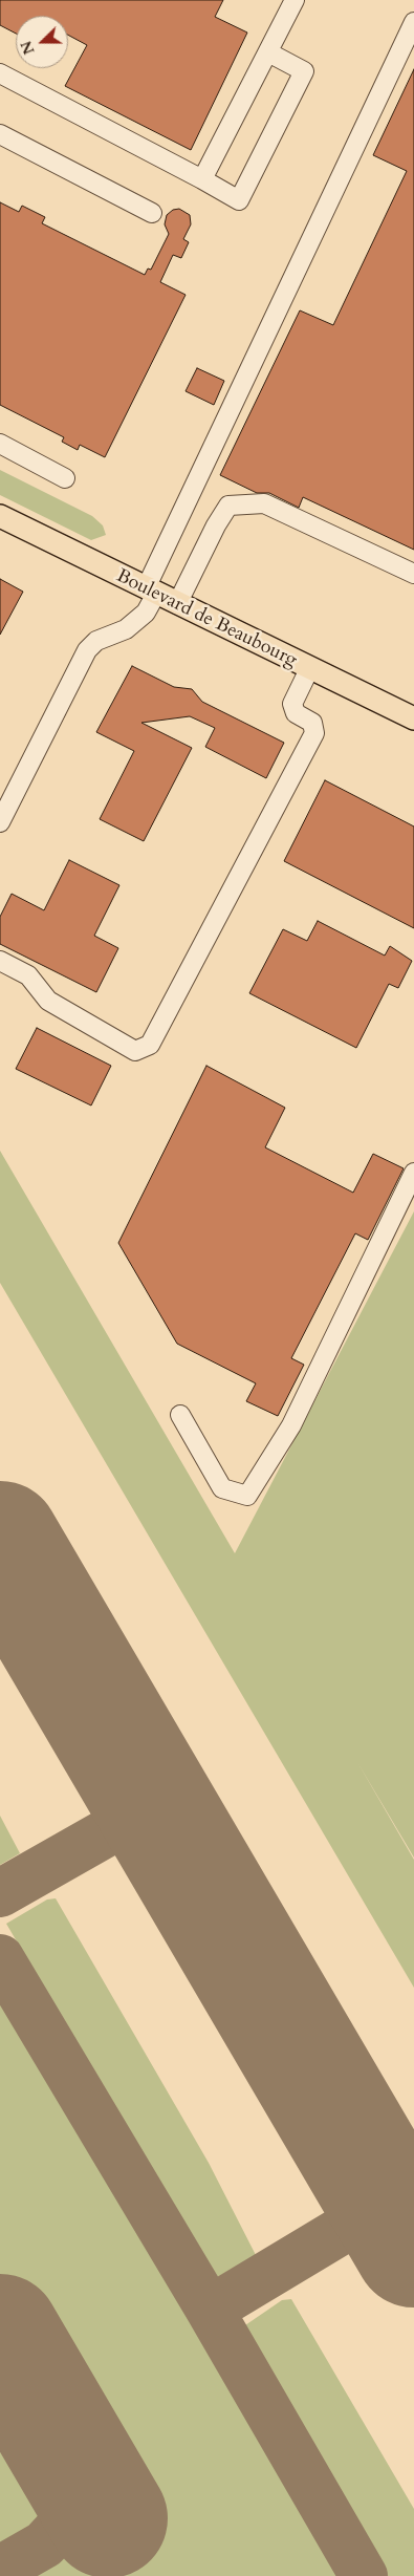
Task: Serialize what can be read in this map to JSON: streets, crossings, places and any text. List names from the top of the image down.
{
  "streets": {
    "main road": ["Boulevard de Beaubourg"]
  },
  "north": "left"
}
